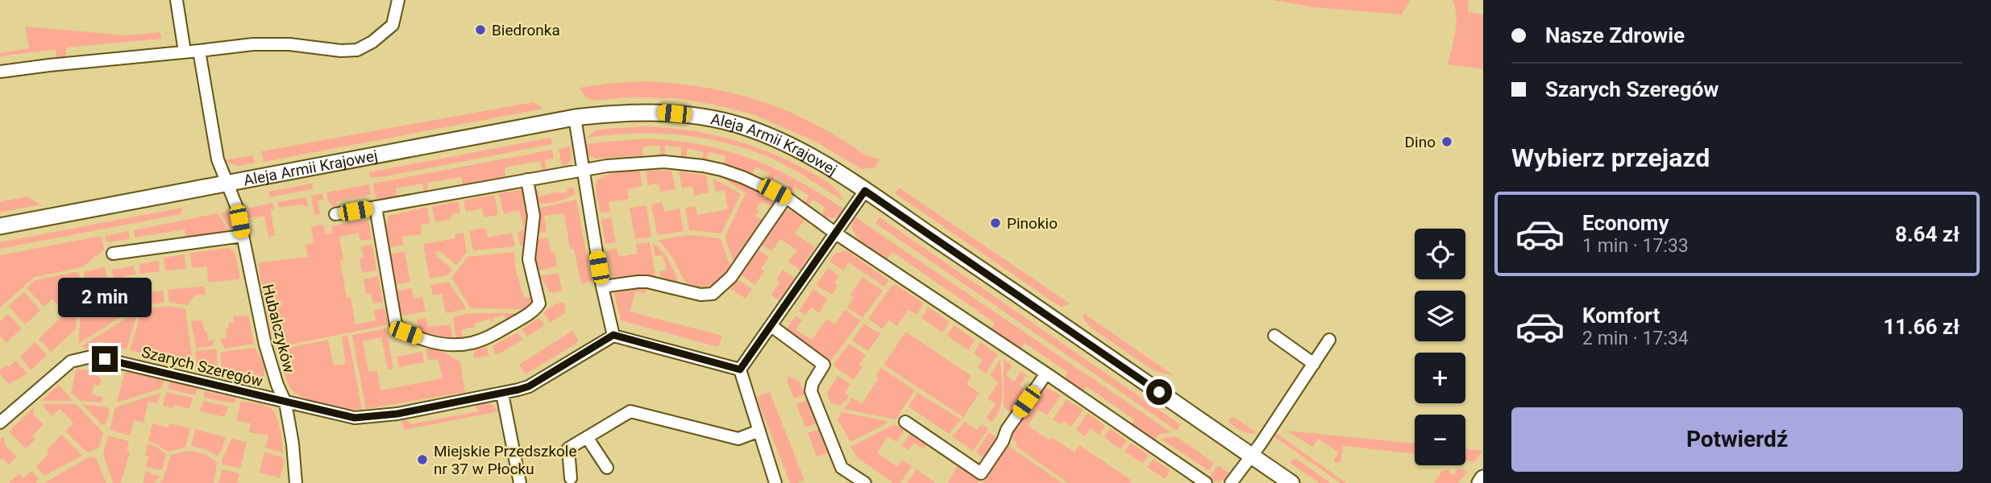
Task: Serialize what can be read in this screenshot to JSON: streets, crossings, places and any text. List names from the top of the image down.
{
  "streets": {
    "street": ["Aleja Armii Krajowej", "Hubalczyków", "Szarych Szeregów"]
  },
  "crossings": [
    ["Aleja Armii Krajowej", "Hubalczyków"],
    ["Hubalczyków", "Szarych Szeregów"]
  ],
  "places": [
    "Biedronka",
    "Dino",
    "Pinokio",
    "Miejskie Przedszkole nr 37 w Płocku"
  ],
  "page": {
    "banner": ["Nasze Zdrowie", "Szarych Szeregów"],
    "heading": "Wybierz przejazd",
    "list": [
      {
        "name": "Economy",
        "note": "1 min · 17:33",
        "value": "8.64 zł"
      },
      {
        "name": "Komfort",
        "note": "2 min · 17:34",
        "value": "11.66 zł"
      }
    ],
    "map_buttons": ["+", "−"],
    "bubble": "2 min",
    "buttons": "Potwierdź"
  }
}
